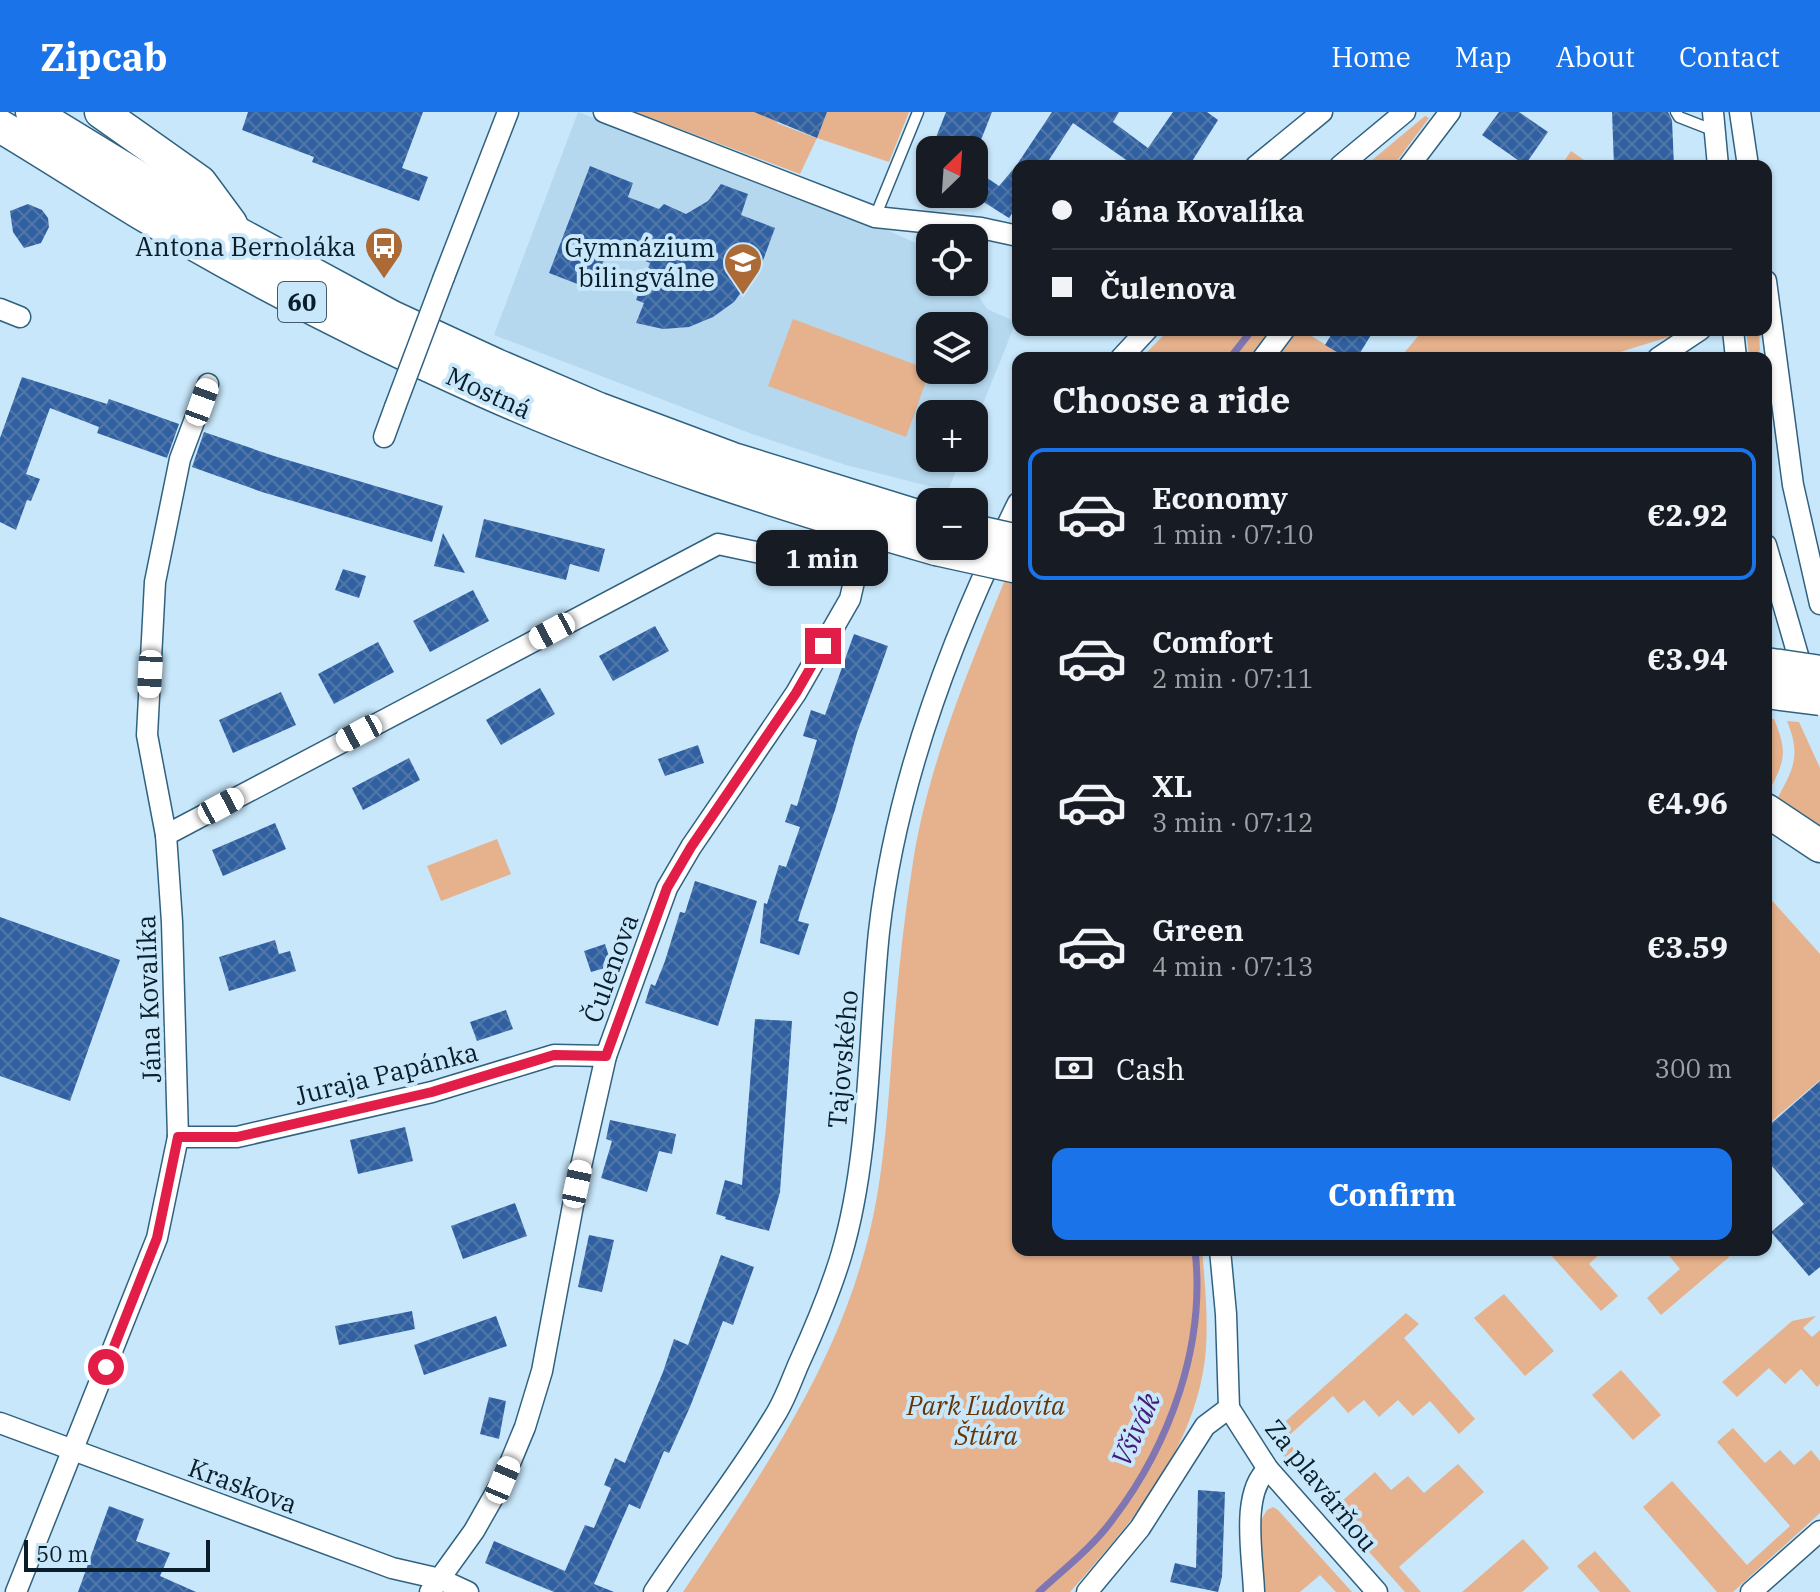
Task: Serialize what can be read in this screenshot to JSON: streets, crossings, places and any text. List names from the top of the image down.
{
  "streets": {
    "main road": ["60", "Mostná"],
    "street": [
      "Čulenova",
      "Jána Kovalíka",
      "Tajovského",
      "Juraja Papánka",
      "Kraskova",
      "Za plavárňou"
    ]
  },
  "crossings": [
    ["Čulenova", "Jána Kovalíka"],
    ["Čulenova", "Juraja Papánka"],
    ["Čulenova", "Kraskova"],
    ["Jána Kovalíka", "Juraja Papánka"],
    ["Jána Kovalíka", "Kraskova"]
  ],
  "water": ["Všivák"],
  "parks": ["Park Ľudovíta Štúra"],
  "places": {
    "bus stop": ["Antona Bernoláka"],
    "school or university": ["Gymnázium bilingválne"]
  },
  "scale_bar": "50 m",
  "north": "top right",
  "page": {
    "header": "Zipcab",
    "nav": [
      "Home",
      "Map",
      "About",
      "Contact"
    ],
    "map_buttons": ["+", "−"],
    "banner": ["Jána Kovalíka", "Čulenova"],
    "heading": "Choose a ride",
    "list": [
      {
        "name": "Economy",
        "note": "1 min · 07:10",
        "value": "€2.92"
      },
      {
        "name": "Comfort",
        "note": "2 min · 07:11",
        "value": "€3.94"
      },
      {
        "name": "XL",
        "note": "3 min · 07:12",
        "value": "€4.96"
      },
      {
        "name": "Green",
        "note": "4 min · 07:13",
        "value": "€3.59"
      }
    ],
    "bubble": "1 min",
    "pay": ["Cash", "300 m"],
    "buttons": "Confirm",
    "scale": "50 m"
  }
}
